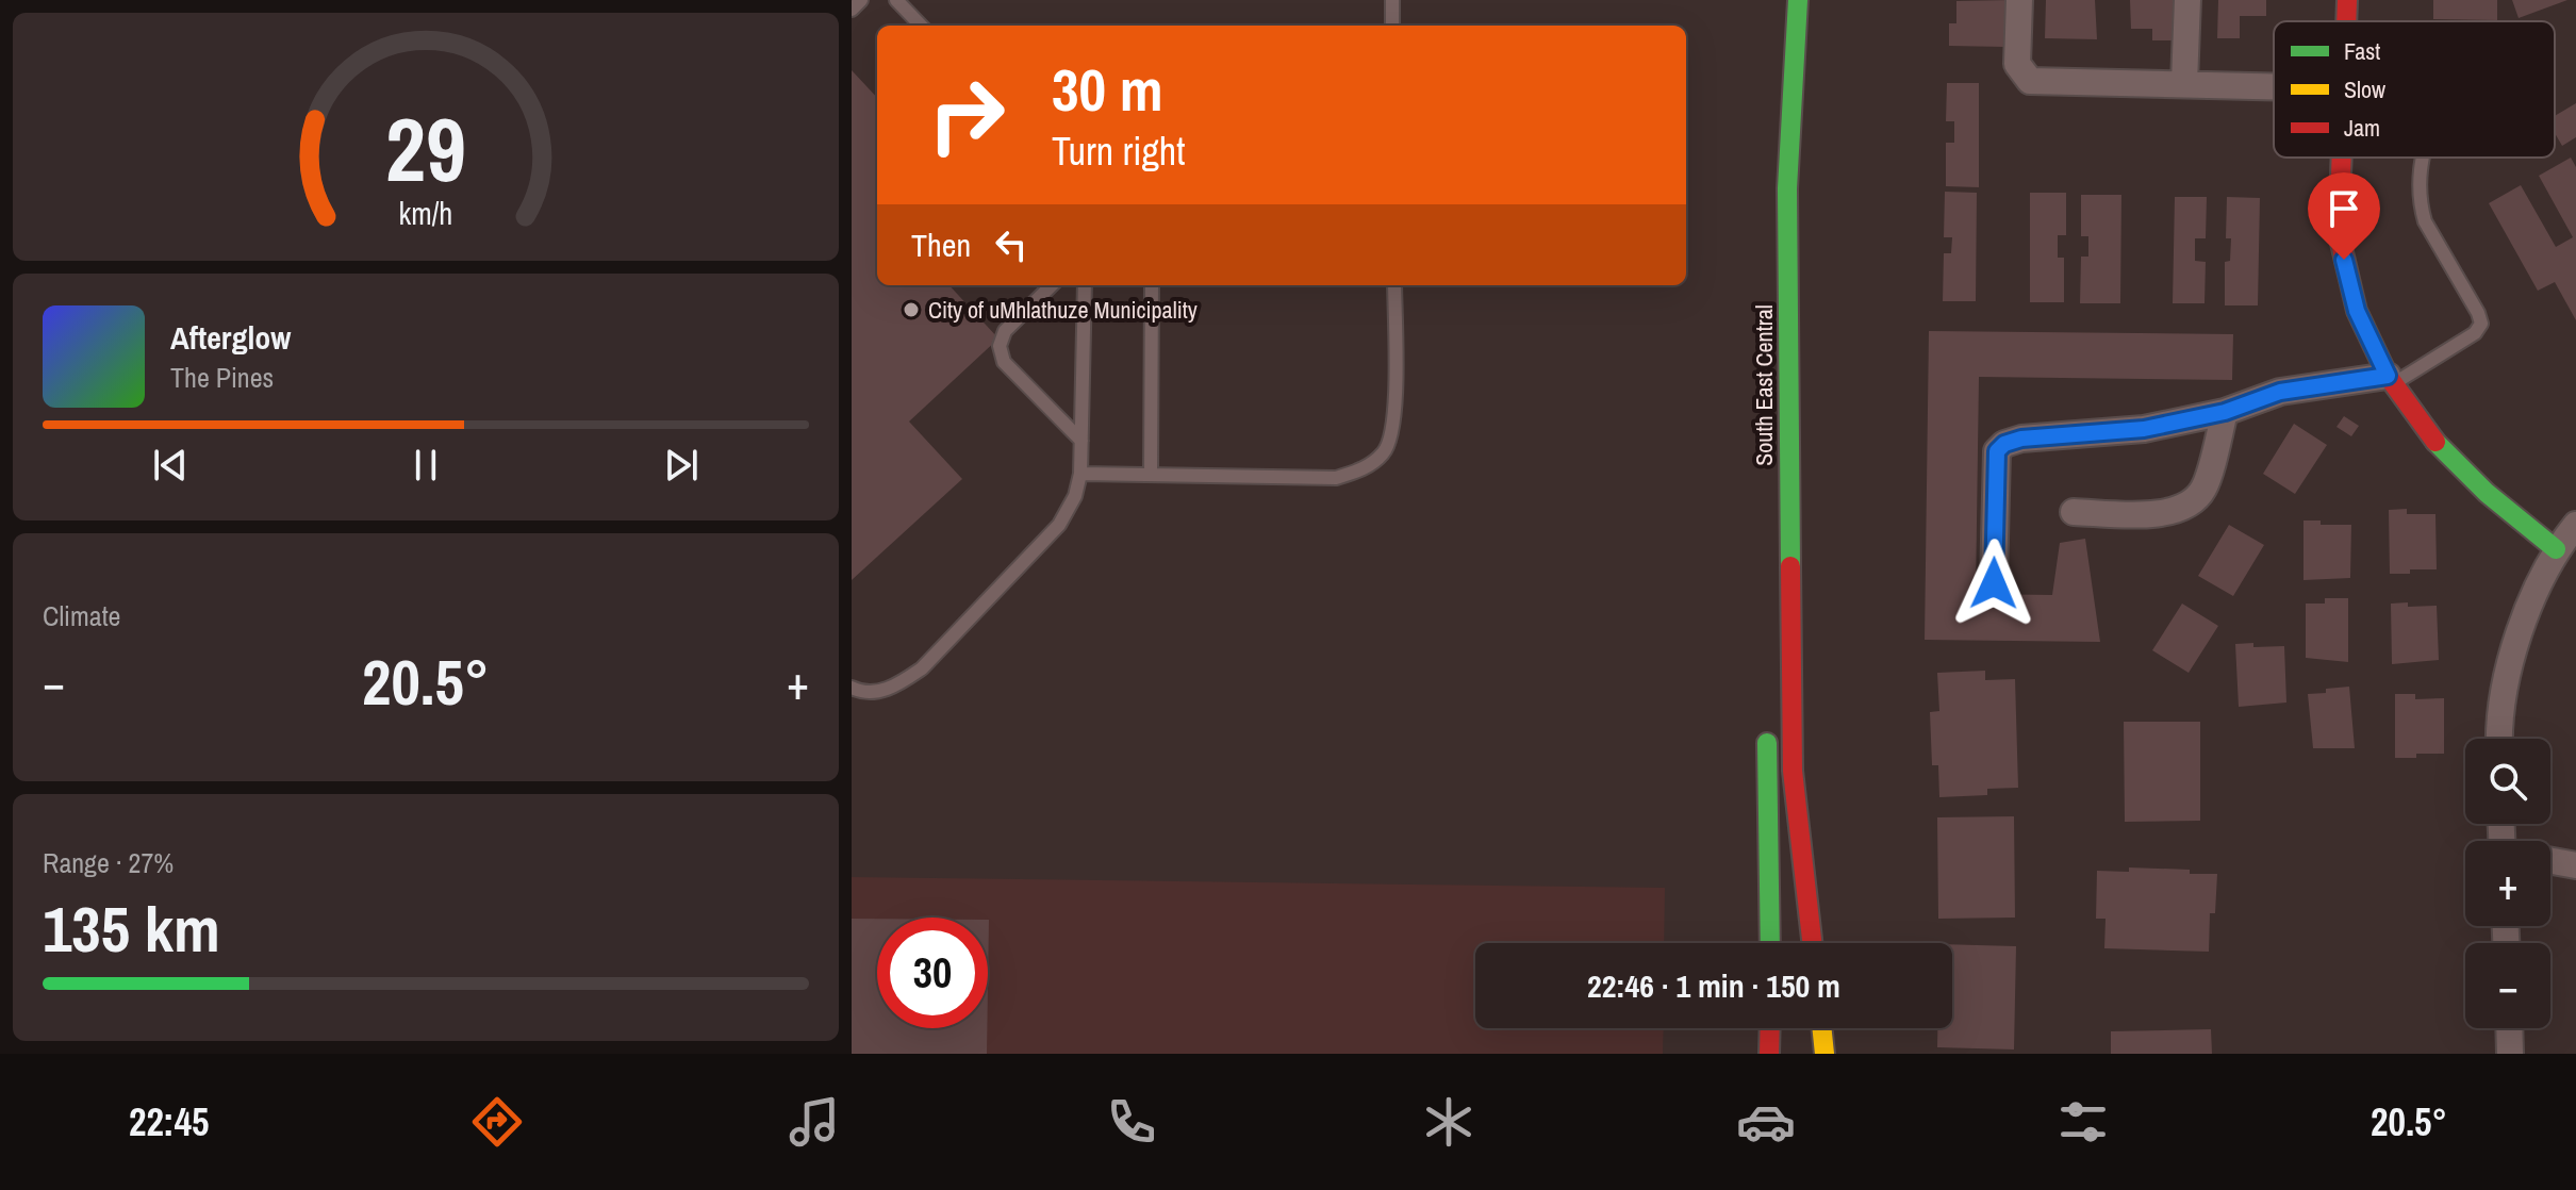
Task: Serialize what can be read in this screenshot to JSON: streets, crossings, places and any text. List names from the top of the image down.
{
  "streets": {
    "street": ["South East Central"]
  },
  "places": ["City of uMhlathuze Municipality"],
  "legend": ["Fast", "Slow", "Jam"],
  "page": {
    "turn": ["30 m", "Turn right"],
    "then": "Then",
    "song": ["Afterglow", "The Pines"],
    "tile": [
      "Climate",
      ["Range · 27%", "135 km"]
    ],
    "heat": ["−", "20.5°", "+"],
    "map_buttons": ["+", "−"],
    "limit": "30",
    "trip": "22:46 · 1 min · 150 m",
    "tabs": ["22:45", "20.5°"],
    "gauge": ["29", "km/h"]
  }
}
